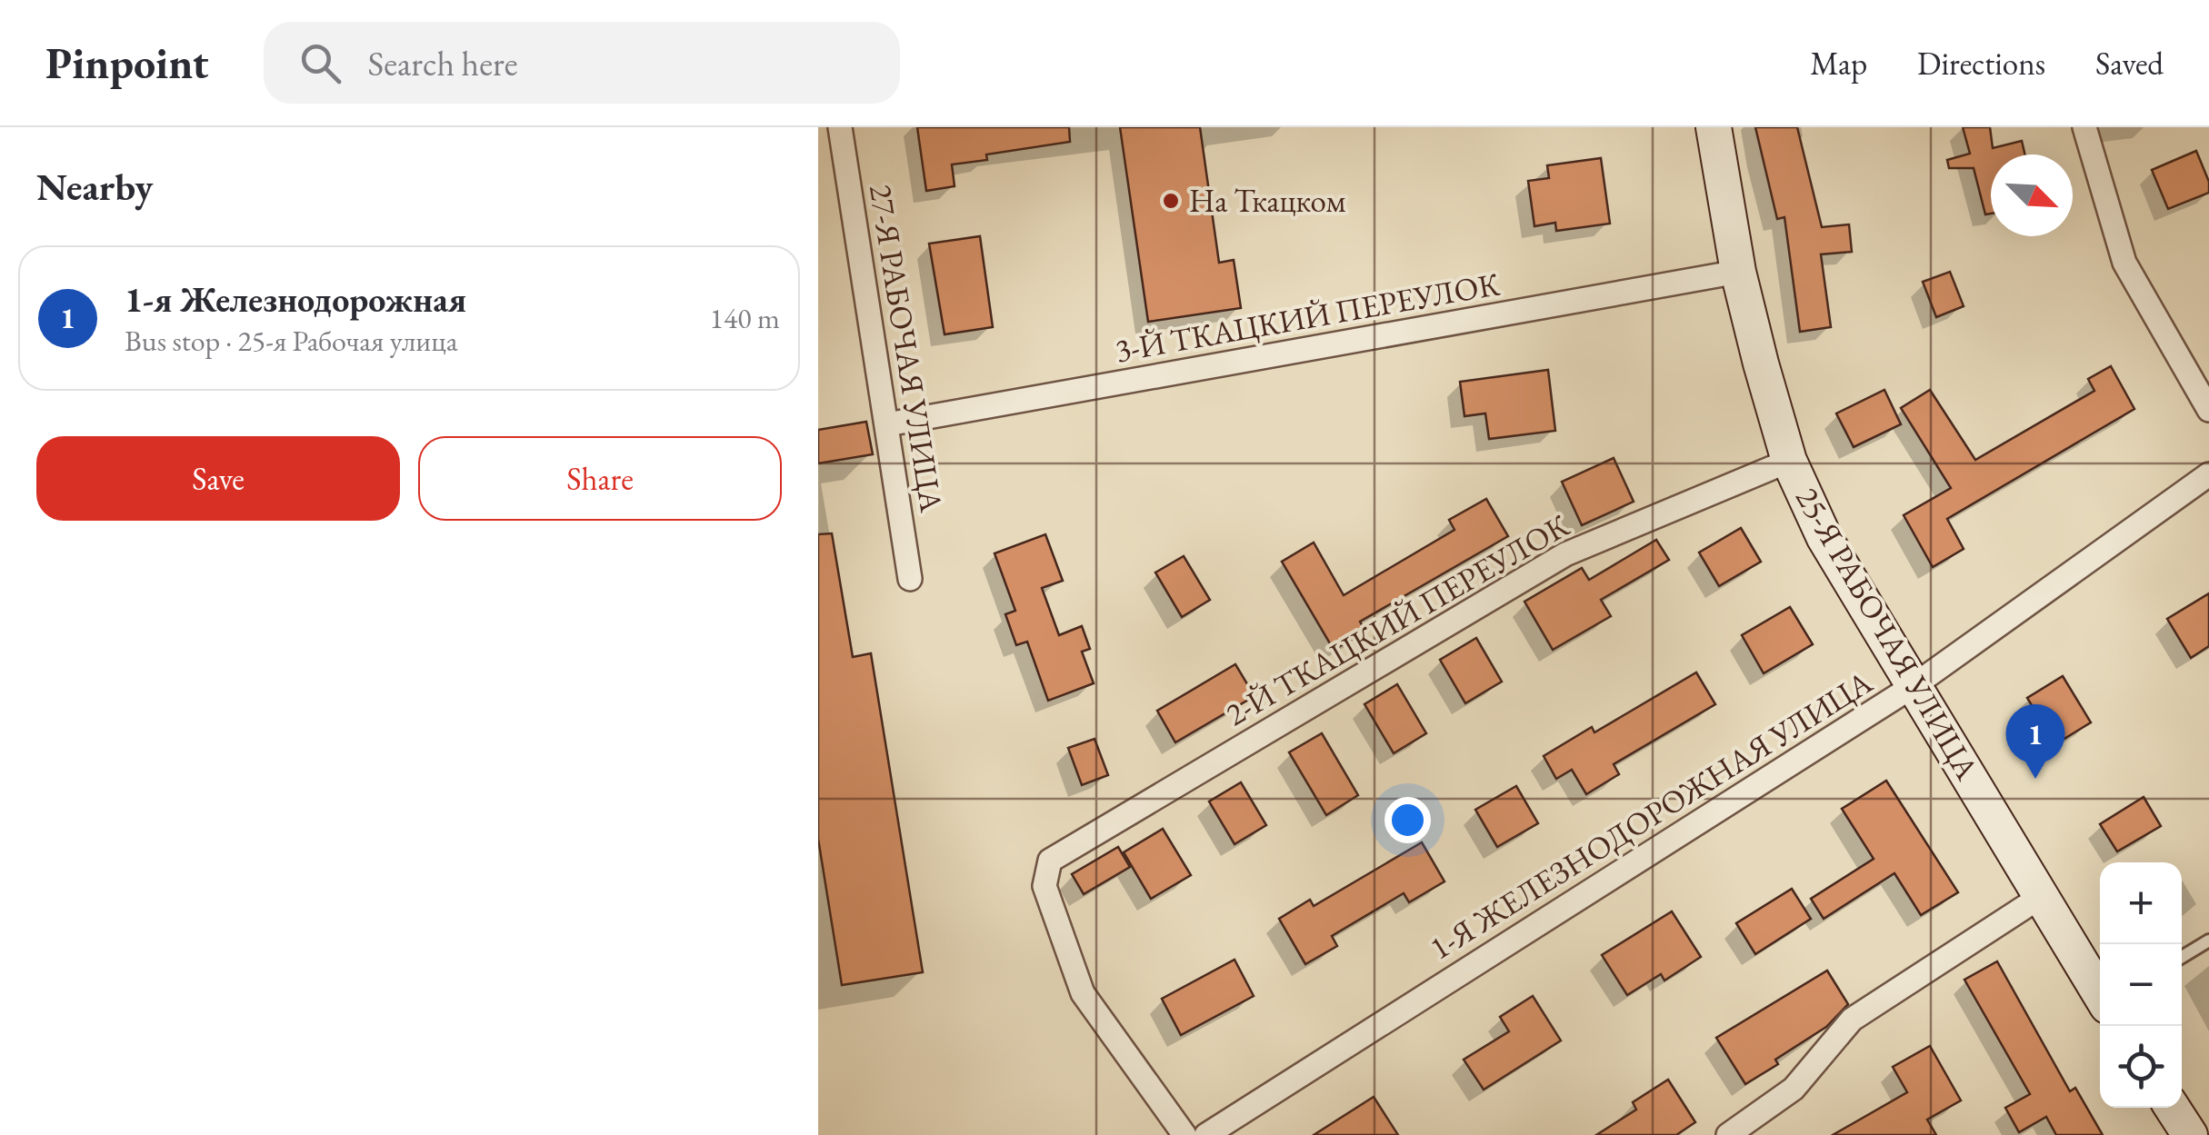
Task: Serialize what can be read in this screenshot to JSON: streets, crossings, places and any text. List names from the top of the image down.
{
  "streets": {
    "main road": ["25-Я РАБОЧАЯ УЛИЦА"],
    "street": [
      "3-Й ТКАЦКИЙ ПЕРЕУЛОК",
      "27-Я РАБОЧАЯ УЛИЦА",
      "2-Й ТКАЦКИЙ ПЕРЕУЛОК",
      "1-Я ЖЕЛЕЗНОДОРОЖНАЯ УЛИЦА"
    ]
  },
  "crossings": [
    ["3-Й ТКАЦКИЙ ПЕРЕУЛОК", "27-Я РАБОЧАЯ УЛИЦА"],
    ["3-Й ТКАЦКИЙ ПЕРЕУЛОК", "25-Я РАБОЧАЯ УЛИЦА"],
    ["2-Й ТКАЦКИЙ ПЕРЕУЛОК", "25-Я РАБОЧАЯ УЛИЦА"],
    ["25-Я РАБОЧАЯ УЛИЦА", "1-Я ЖЕЛЕЗНОДОРОЖНАЯ УЛИЦА"]
  ],
  "places": ["На Ткацком"],
  "north": "bottom right",
  "page": {
    "header": "Pinpoint",
    "search": "Search here",
    "nav": ["Map", "Directions", "Saved"],
    "heading": "Nearby",
    "list": [
      {
        "mark": "1",
        "name": "1-я Железнодорожная",
        "note": "Bus stop · 25-я Рабочая улица",
        "value": "140 m"
      }
    ],
    "buttons": ["Save", "Share"],
    "pins": "1",
    "map_buttons": ["+", "−"]
  }
}
